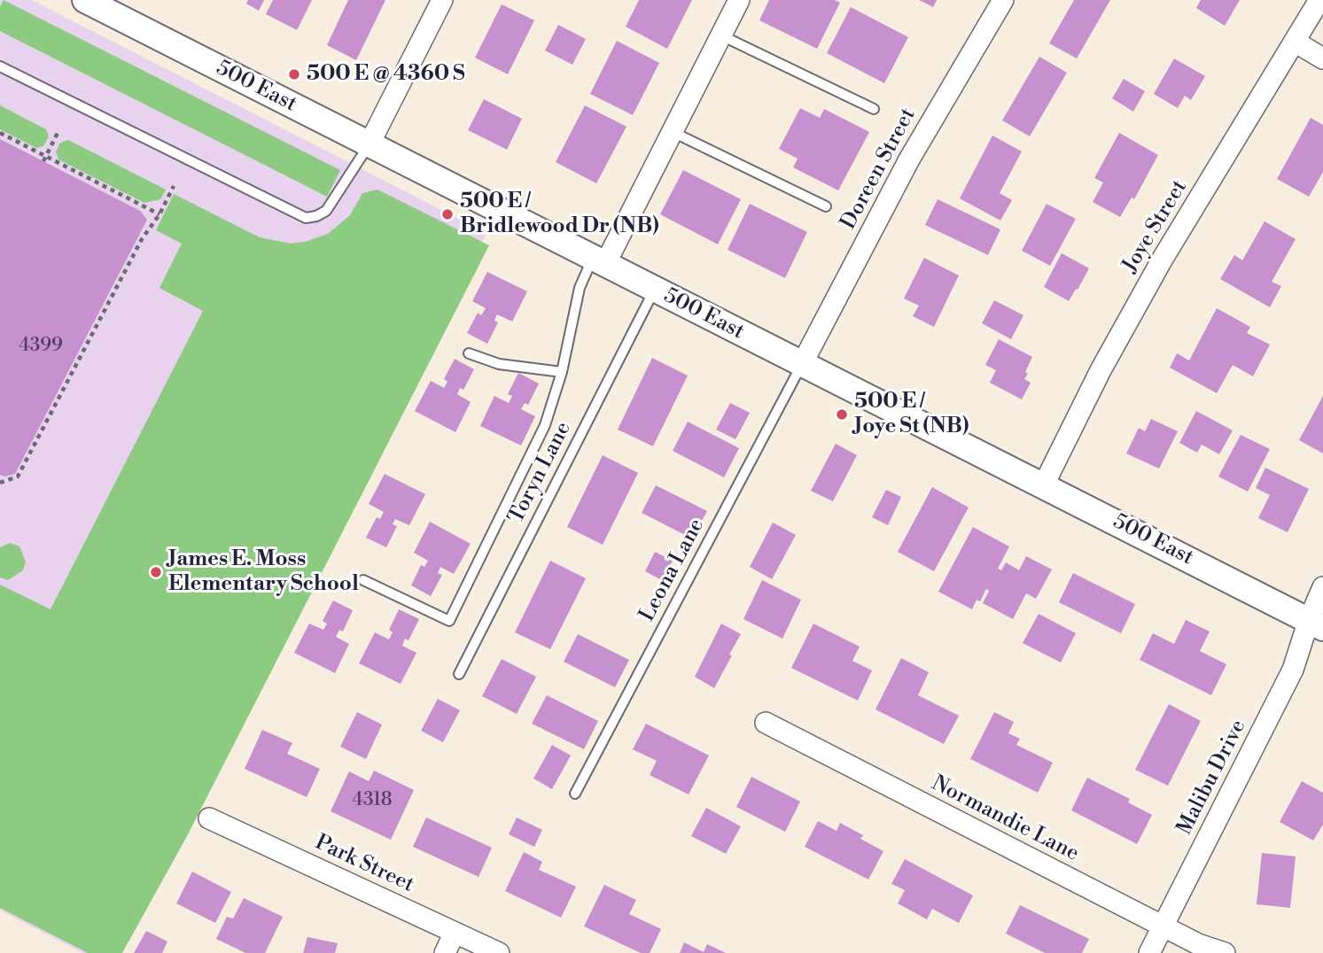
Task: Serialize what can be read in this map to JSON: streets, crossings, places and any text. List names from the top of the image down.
{
  "streets": {
    "street": [
      "500 East",
      "Doreen Street",
      "Joye Street",
      "Malibu Drive",
      "Normandie Lane",
      "Park Street"
    ],
    "lane": ["Toryn Lane", "Leona Lane"]
  },
  "crossings": [
    ["500 East", "Doreen Street"],
    ["500 East", "Joye Street"],
    ["500 East", "Toryn Lane"],
    ["500 East", "Leona Lane"],
    ["500 East", "Malibu Drive"],
    ["Doreen Street", "Leona Lane"],
    ["Malibu Drive", "Normandie Lane"]
  ],
  "places": [
    "500 E @ 4360 S",
    "500 E / Bridlewood Dr (NB)",
    "500 E / Joye St (NB)",
    "James E. Moss Elementary School"
  ],
  "house_numbers": ["4399", "4318"]
}
